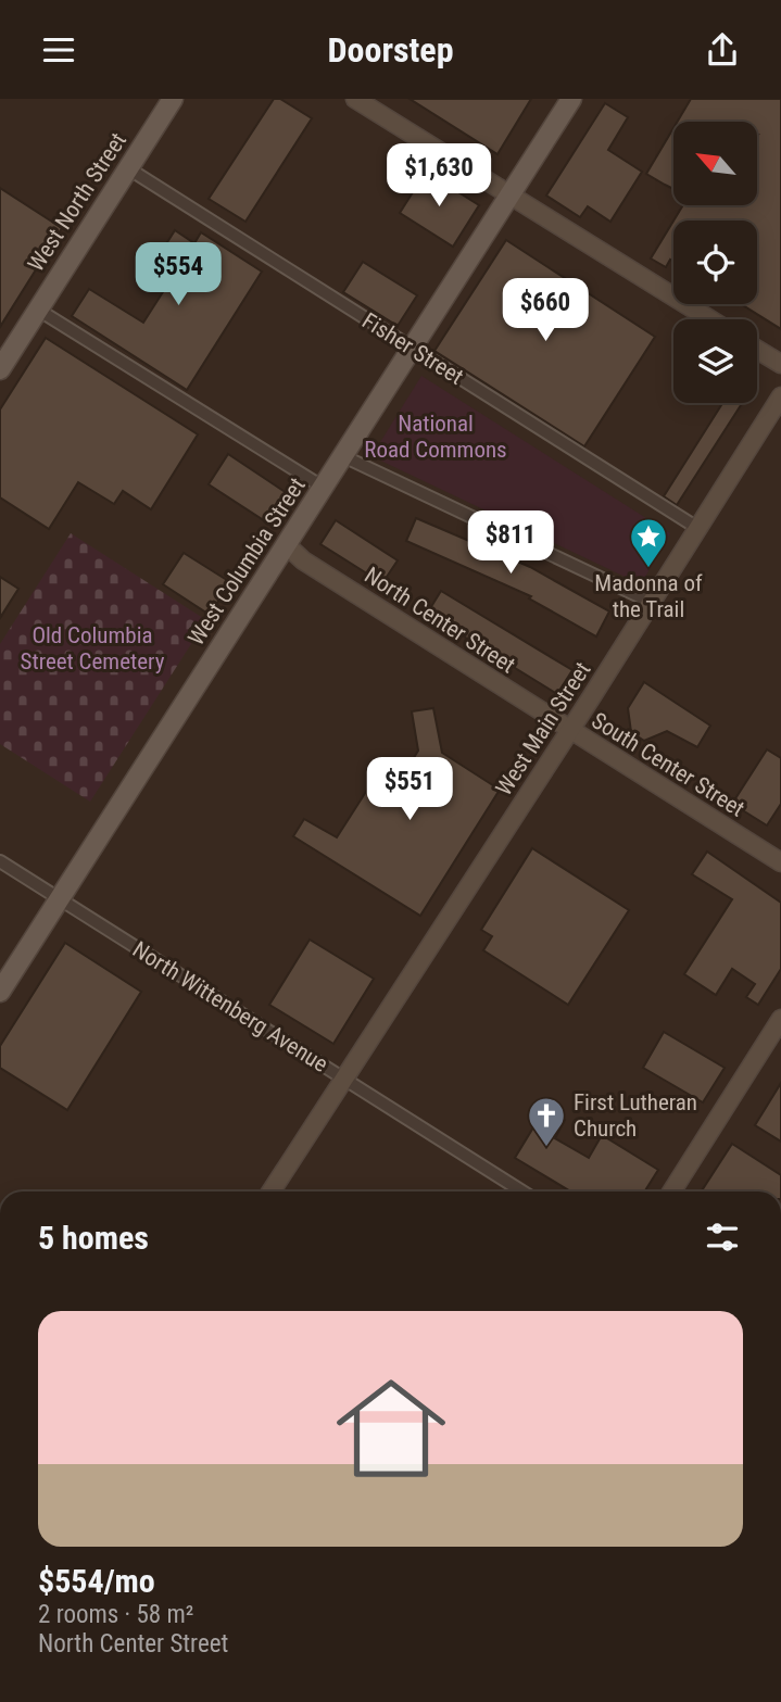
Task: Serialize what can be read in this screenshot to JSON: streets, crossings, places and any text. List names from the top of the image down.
{
  "streets": {
    "main road": ["West North Street", "West Columbia Street"],
    "street": [
      "Fisher Street",
      "North Center Street",
      "West Main Street",
      "South Center Street",
      "North Wittenberg Avenue"
    ]
  },
  "crossings": [
    ["West North Street", "Fisher Street"],
    ["Fisher Street", "West Columbia Street"],
    ["Fisher Street", "West Main Street"],
    ["West Columbia Street", "North Center Street"],
    ["West Columbia Street", "North Wittenberg Avenue"],
    ["North Center Street", "West Main Street"],
    ["North Center Street", "South Center Street"],
    ["West Main Street", "South Center Street"],
    ["West Main Street", "North Wittenberg Avenue"]
  ],
  "parks": ["National Road Commons", "Old Columbia Street Cemetery"],
  "places": {
    "place": ["Madonna of the Trail"],
    "church": ["First Lutheran Church"]
  },
  "north": "top left",
  "page": {
    "header": "Doorstep",
    "price": [
      "$1,630",
      "$554",
      "$660",
      "$811",
      "$551"
    ],
    "heading": "5 homes",
    "list": [
      {
        "name": "$554/mo",
        "note": "2 rooms · 58 m² · North Center Street"
      }
    ]
  }
}
